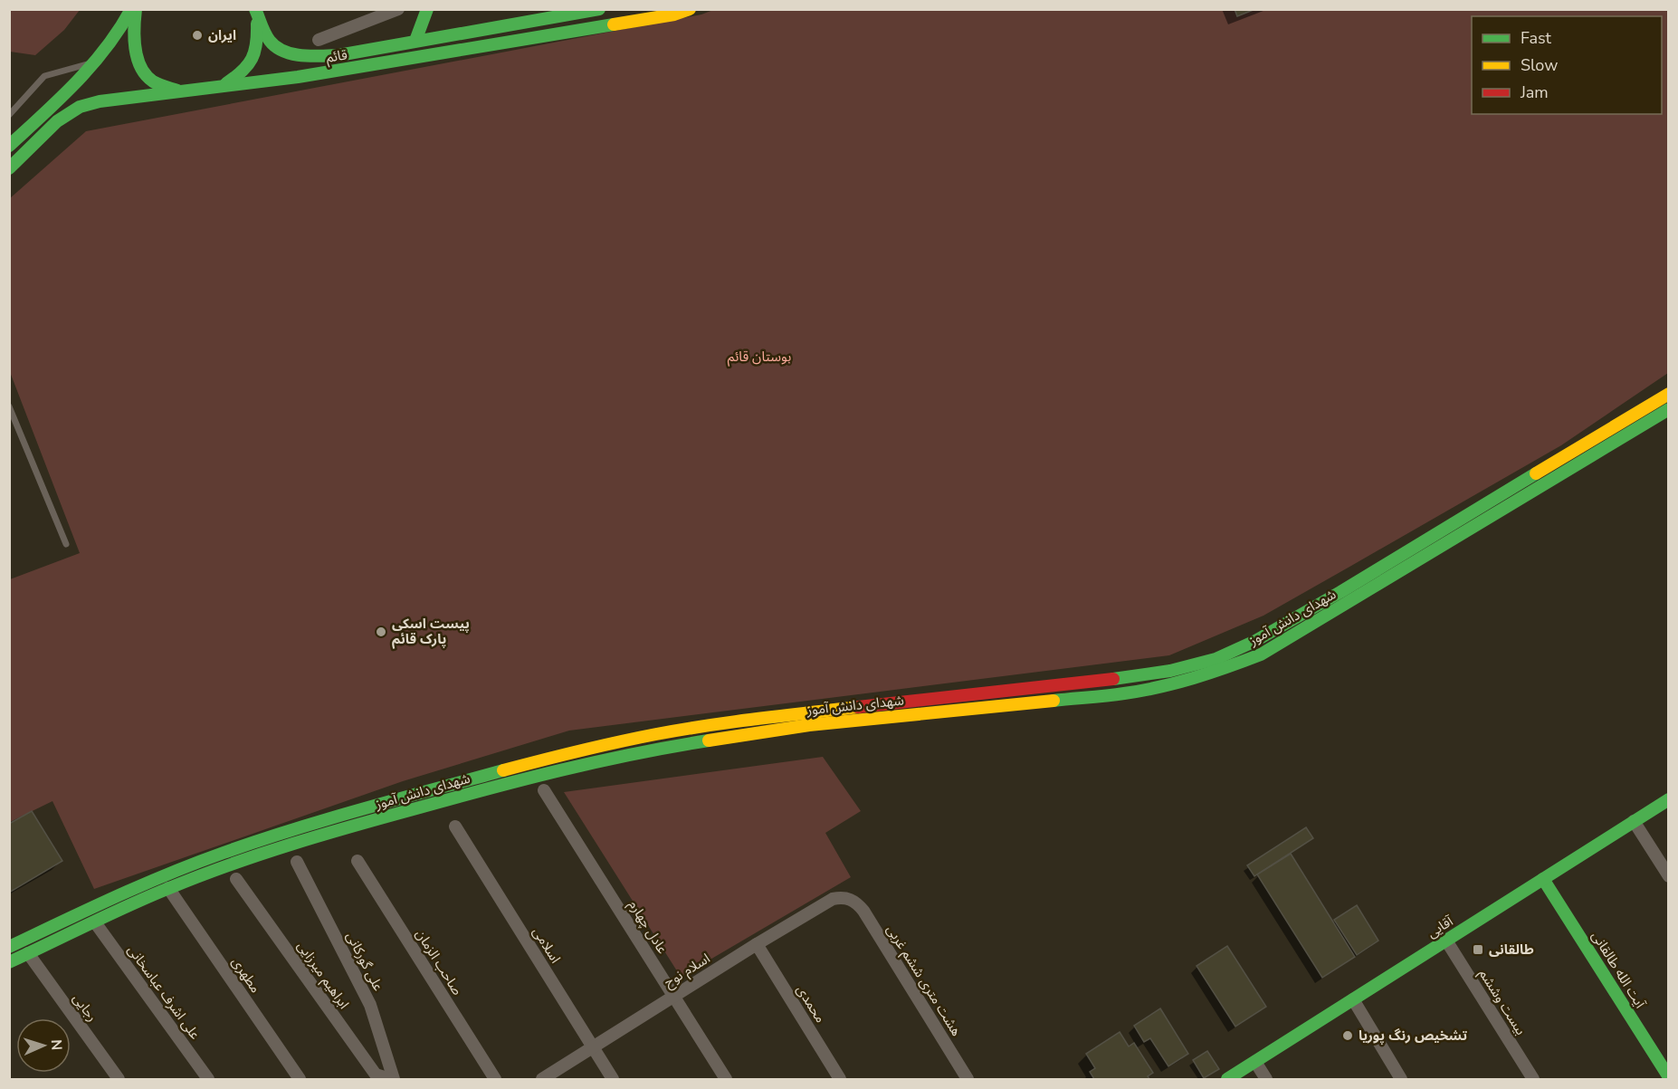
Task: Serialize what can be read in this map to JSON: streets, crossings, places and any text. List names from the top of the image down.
{
  "streets": {
    "main road": [
      "قائم",
      "شهدای دانش آموز",
      "آقایی",
      "آیت الله طالقانی"
    ],
    "street": [
      "عادل چهارم",
      "اسلامی",
      "علی گورکانی",
      "صاحب الزمان",
      "اسلام نوح",
      "مطهری",
      "ابراهیم میرزایی",
      "هشت متری ششم غربی",
      "علی اشرف عباسخانی",
      "بیست وششم",
      "محمدی",
      "رجایی"
    ]
  },
  "crossings": [
    ["شهدای دانش آموز", "مطهری"],
    ["شهدای دانش آموز", "علی اشرف عباسخانی"],
    ["شهدای دانش آموز", "رجایی"],
    ["عادل چهارم", "اسلام نوح"],
    ["آقایی", "آیت الله طالقانی"],
    ["آقایی", "بیست وششم"],
    ["اسلامی", "اسلام نوح"],
    ["علی گورکانی", "ابراهیم میرزایی"],
    ["اسلام نوح", "هشت متری ششم غربی"],
    ["اسلام نوح", "محمدی"]
  ],
  "parks": ["بوستان قائم"],
  "places": {
    "other": ["ایران", "پیست اسکی پارک قائم", "تشخیص رنگ پوریا"],
    "transit": ["طالقانی"]
  },
  "legend": ["Fast", "Slow", "Jam"],
  "north": "right"
}
